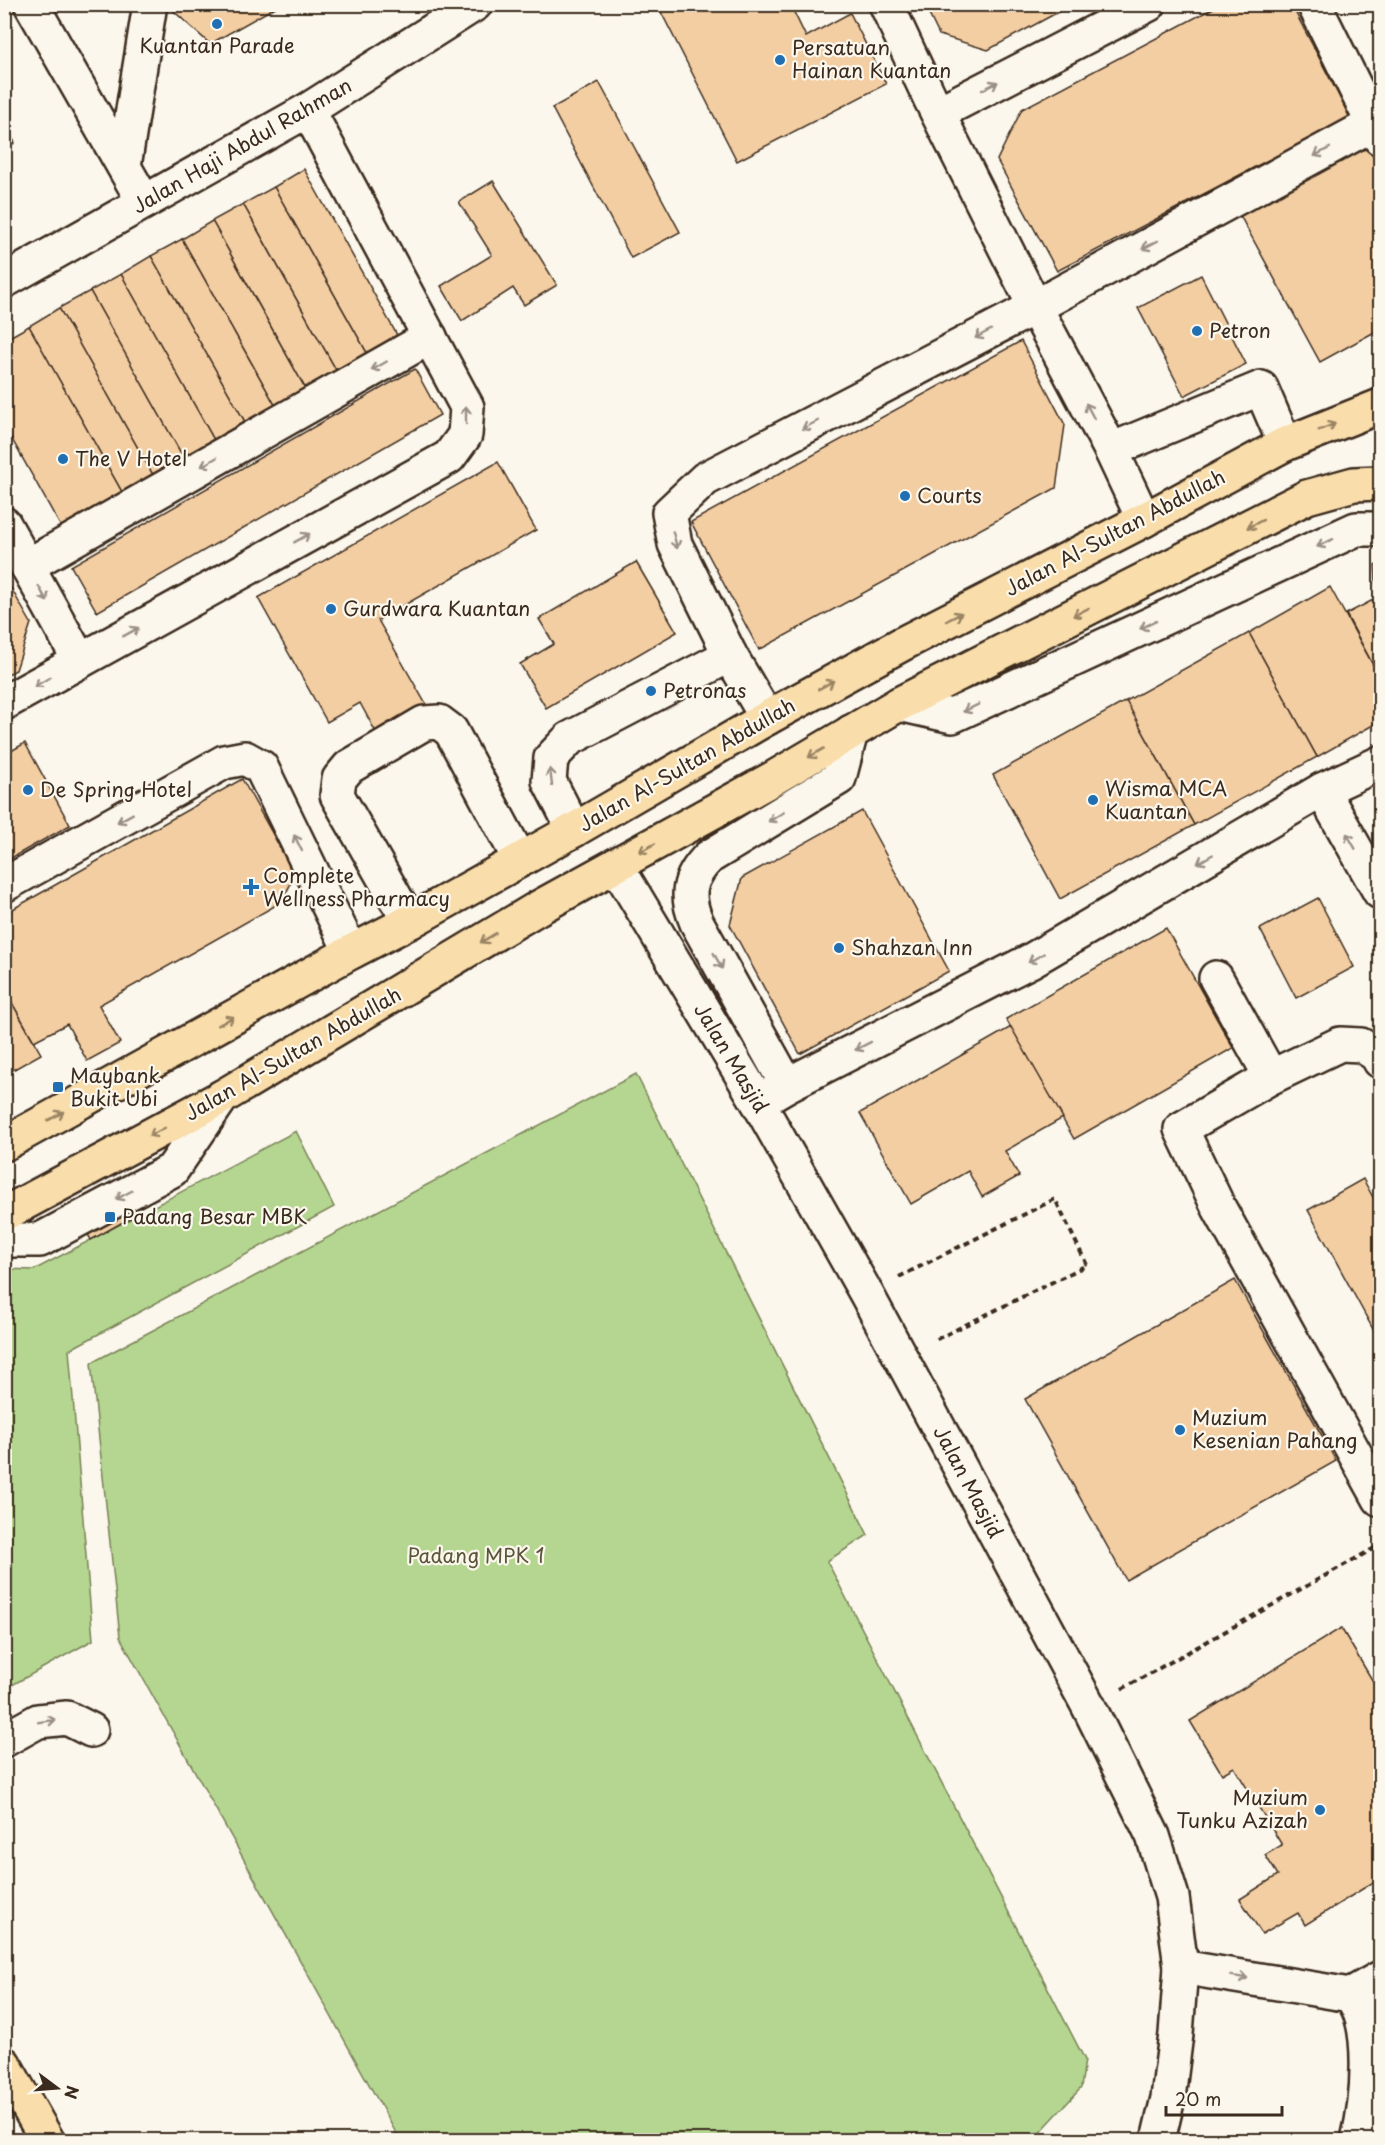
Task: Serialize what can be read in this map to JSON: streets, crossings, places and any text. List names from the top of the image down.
{
  "streets": {
    "main road": ["Jalan Al-Sultan Abdullah"],
    "street": ["Jalan Haji Abdul Rahman", "Jalan Masjid"]
  },
  "crossings": [
    ["Jalan Al-Sultan Abdullah", "Jalan Masjid"]
  ],
  "parks": ["Padang MPK 1"],
  "places": {
    "other": [
      "Kuantan Parade",
      "Persatuan Hainan Kuantan",
      "Petron",
      "The V Hotel",
      "Courts",
      "Gurdwara Kuantan",
      "Petronas",
      "De Spring Hotel",
      "Wisma MCA Kuantan",
      "Shahzan Inn",
      "Muzium Kesenian Pahang",
      "Muzium Tunku Azizah"
    ],
    "health": ["Complete Wellness Pharmacy"],
    "transit": ["Maybank Bukit Ubi", "Padang Besar MBK"]
  },
  "scale_bar": "20 m",
  "north": "right"
}
